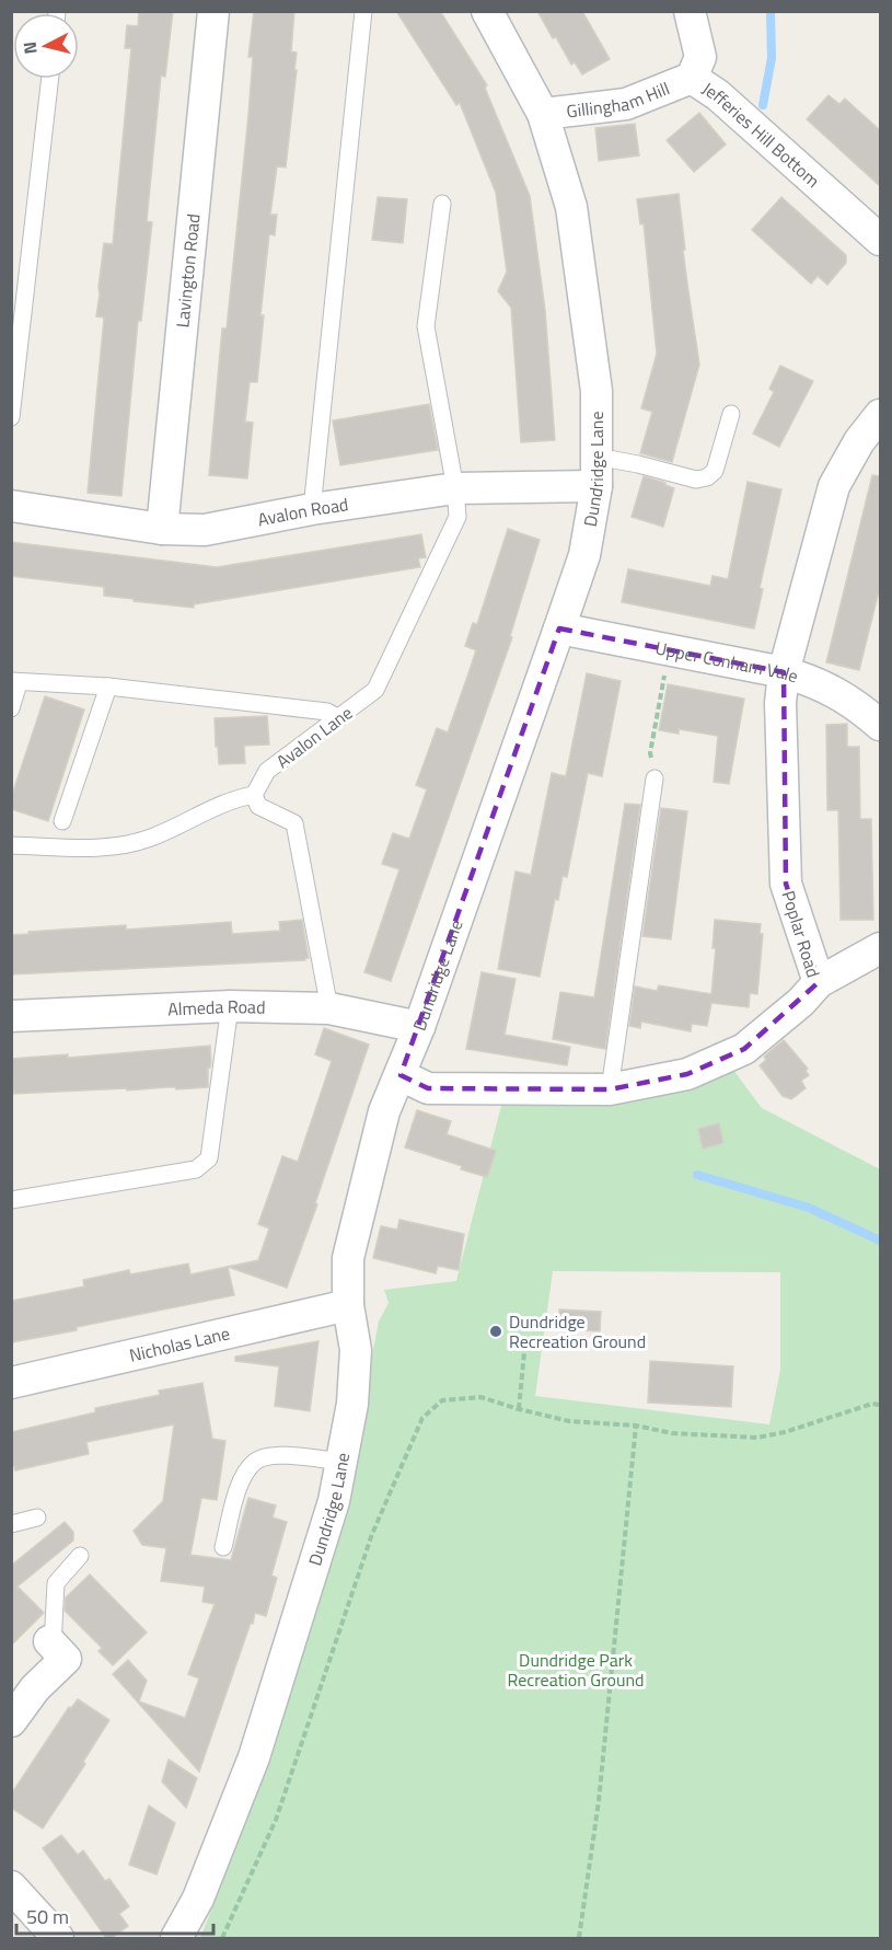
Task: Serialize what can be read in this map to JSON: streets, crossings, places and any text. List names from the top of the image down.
{
  "streets": {
    "street": [
      "Gillingham Hill",
      "Jefferies Hill Bottom",
      "Lavington Road",
      "Dundridge Lane",
      "Avalon Road",
      "Upper Conham Vale",
      "Poplar Road",
      "Almeda Road",
      "Nicholas Lane"
    ],
    "lane": ["Avalon Lane"]
  },
  "crossings": [
    ["Gillingham Hill", "Jefferies Hill Bottom"],
    ["Gillingham Hill", "Dundridge Lane"],
    ["Lavington Road", "Avalon Road"],
    ["Dundridge Lane", "Avalon Road"],
    ["Dundridge Lane", "Upper Conham Vale"],
    ["Dundridge Lane", "Poplar Road"],
    ["Dundridge Lane", "Almeda Road"],
    ["Dundridge Lane", "Nicholas Lane"],
    ["Avalon Road", "Avalon Lane"],
    ["Upper Conham Vale", "Poplar Road"]
  ],
  "parks": ["Dundridge Park Recreation Ground"],
  "places": ["Dundridge Recreation Ground"],
  "scale_bar": "50 m",
  "north": "left"
}
